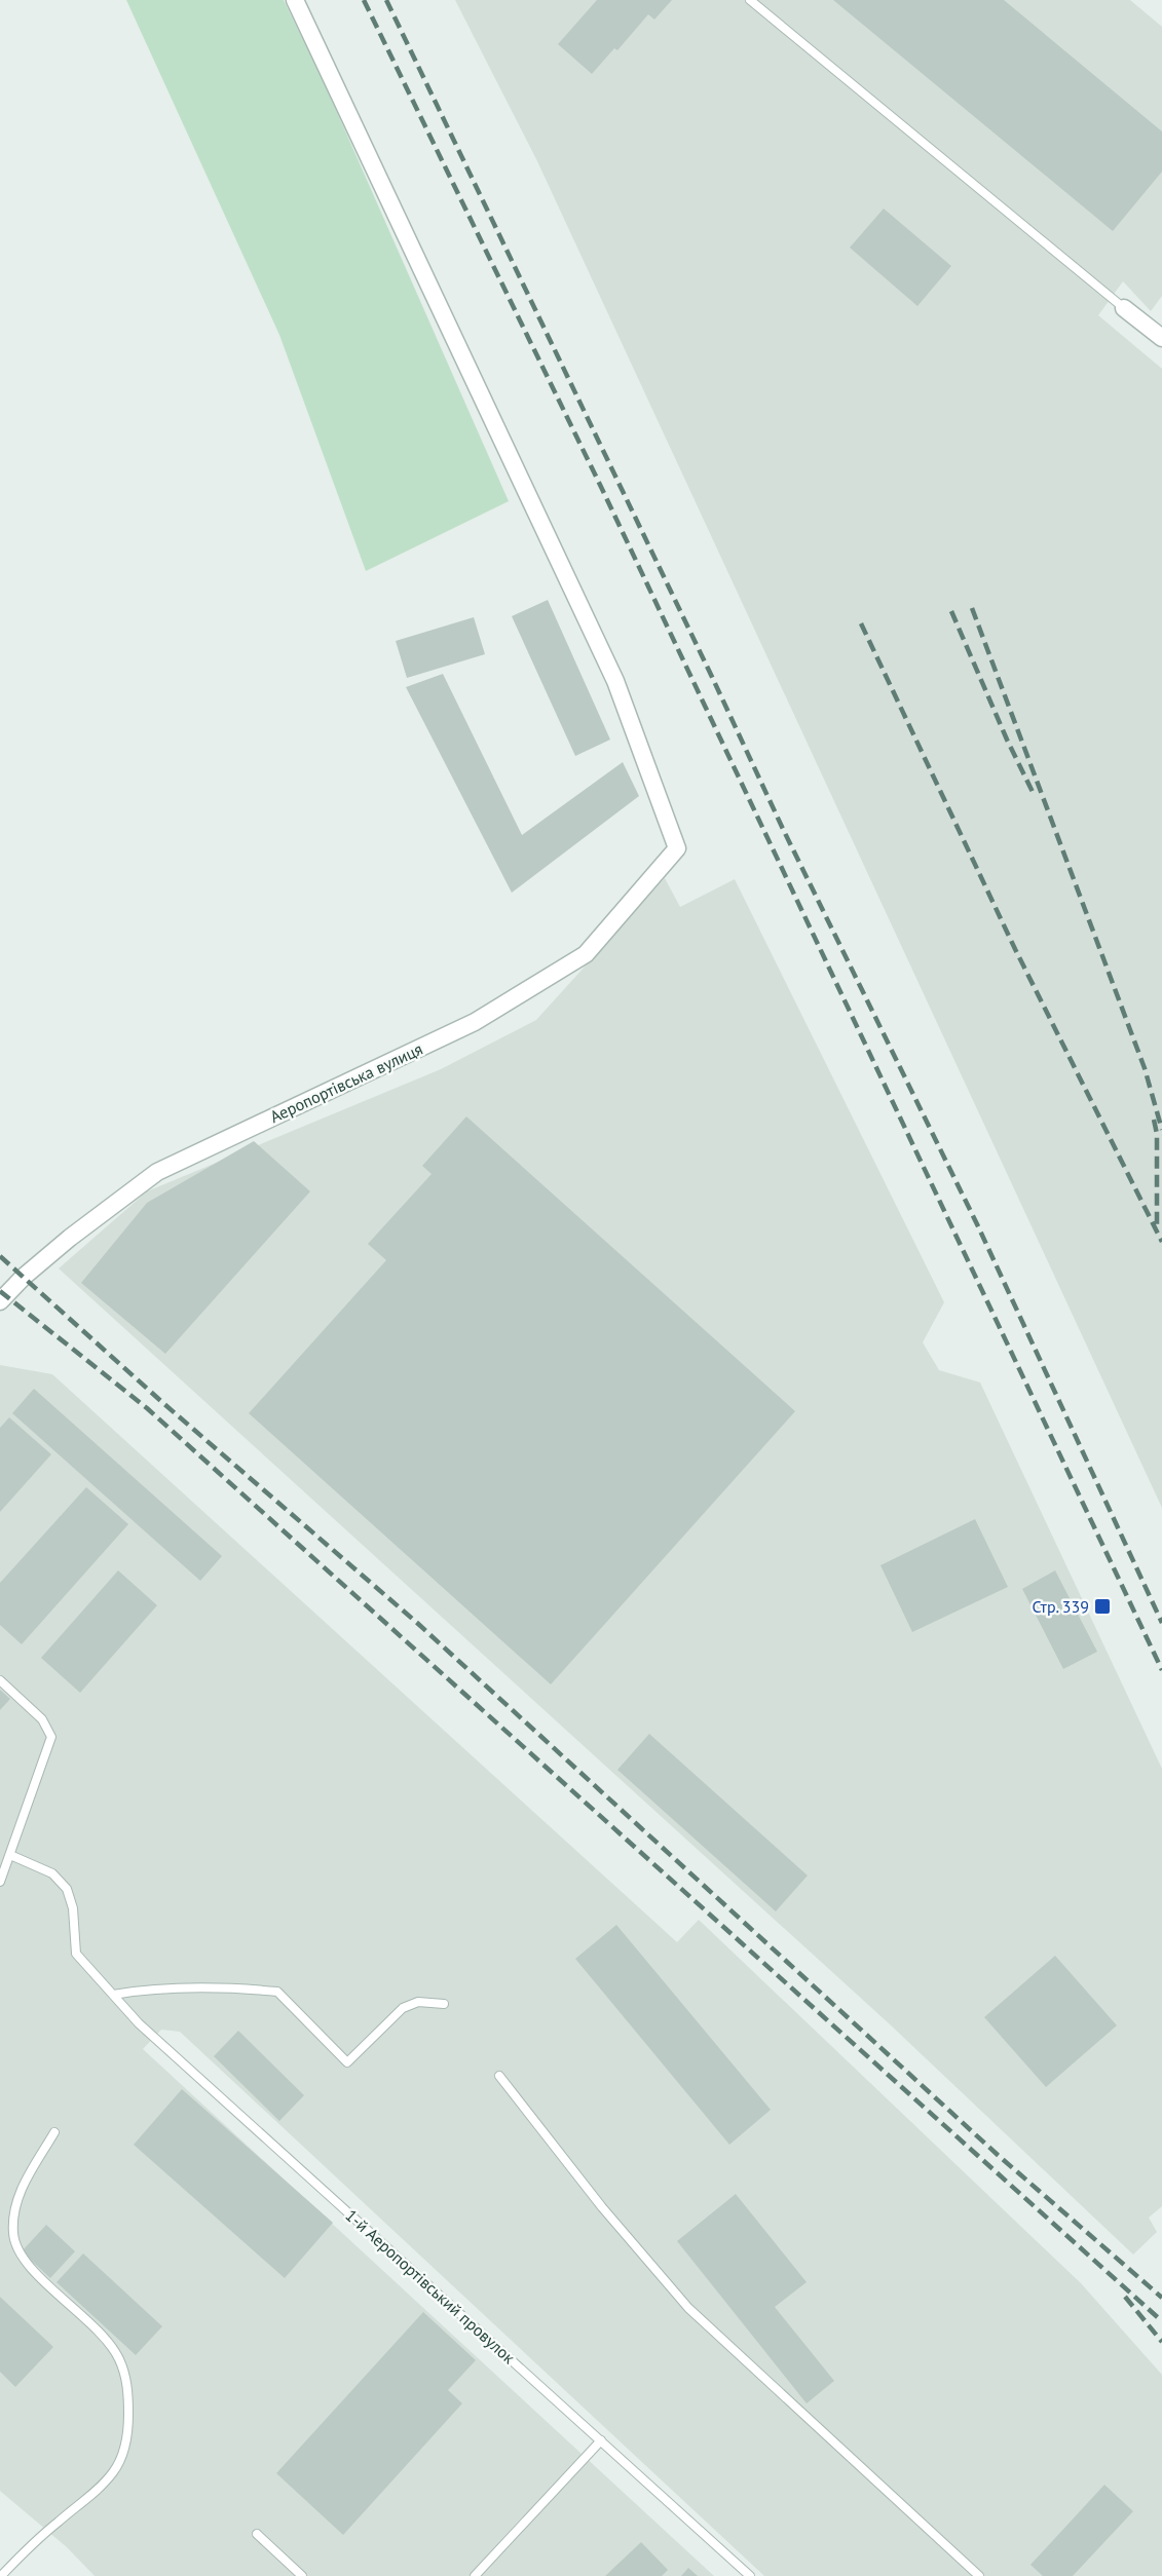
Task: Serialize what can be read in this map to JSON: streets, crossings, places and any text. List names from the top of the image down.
{
  "streets": {
    "street": ["Аеропортівська вулиця"],
    "lane": ["1-й Аеропортівський провулок"]
  },
  "places": {
    "transit": ["Стр. 339"]
  }
}
